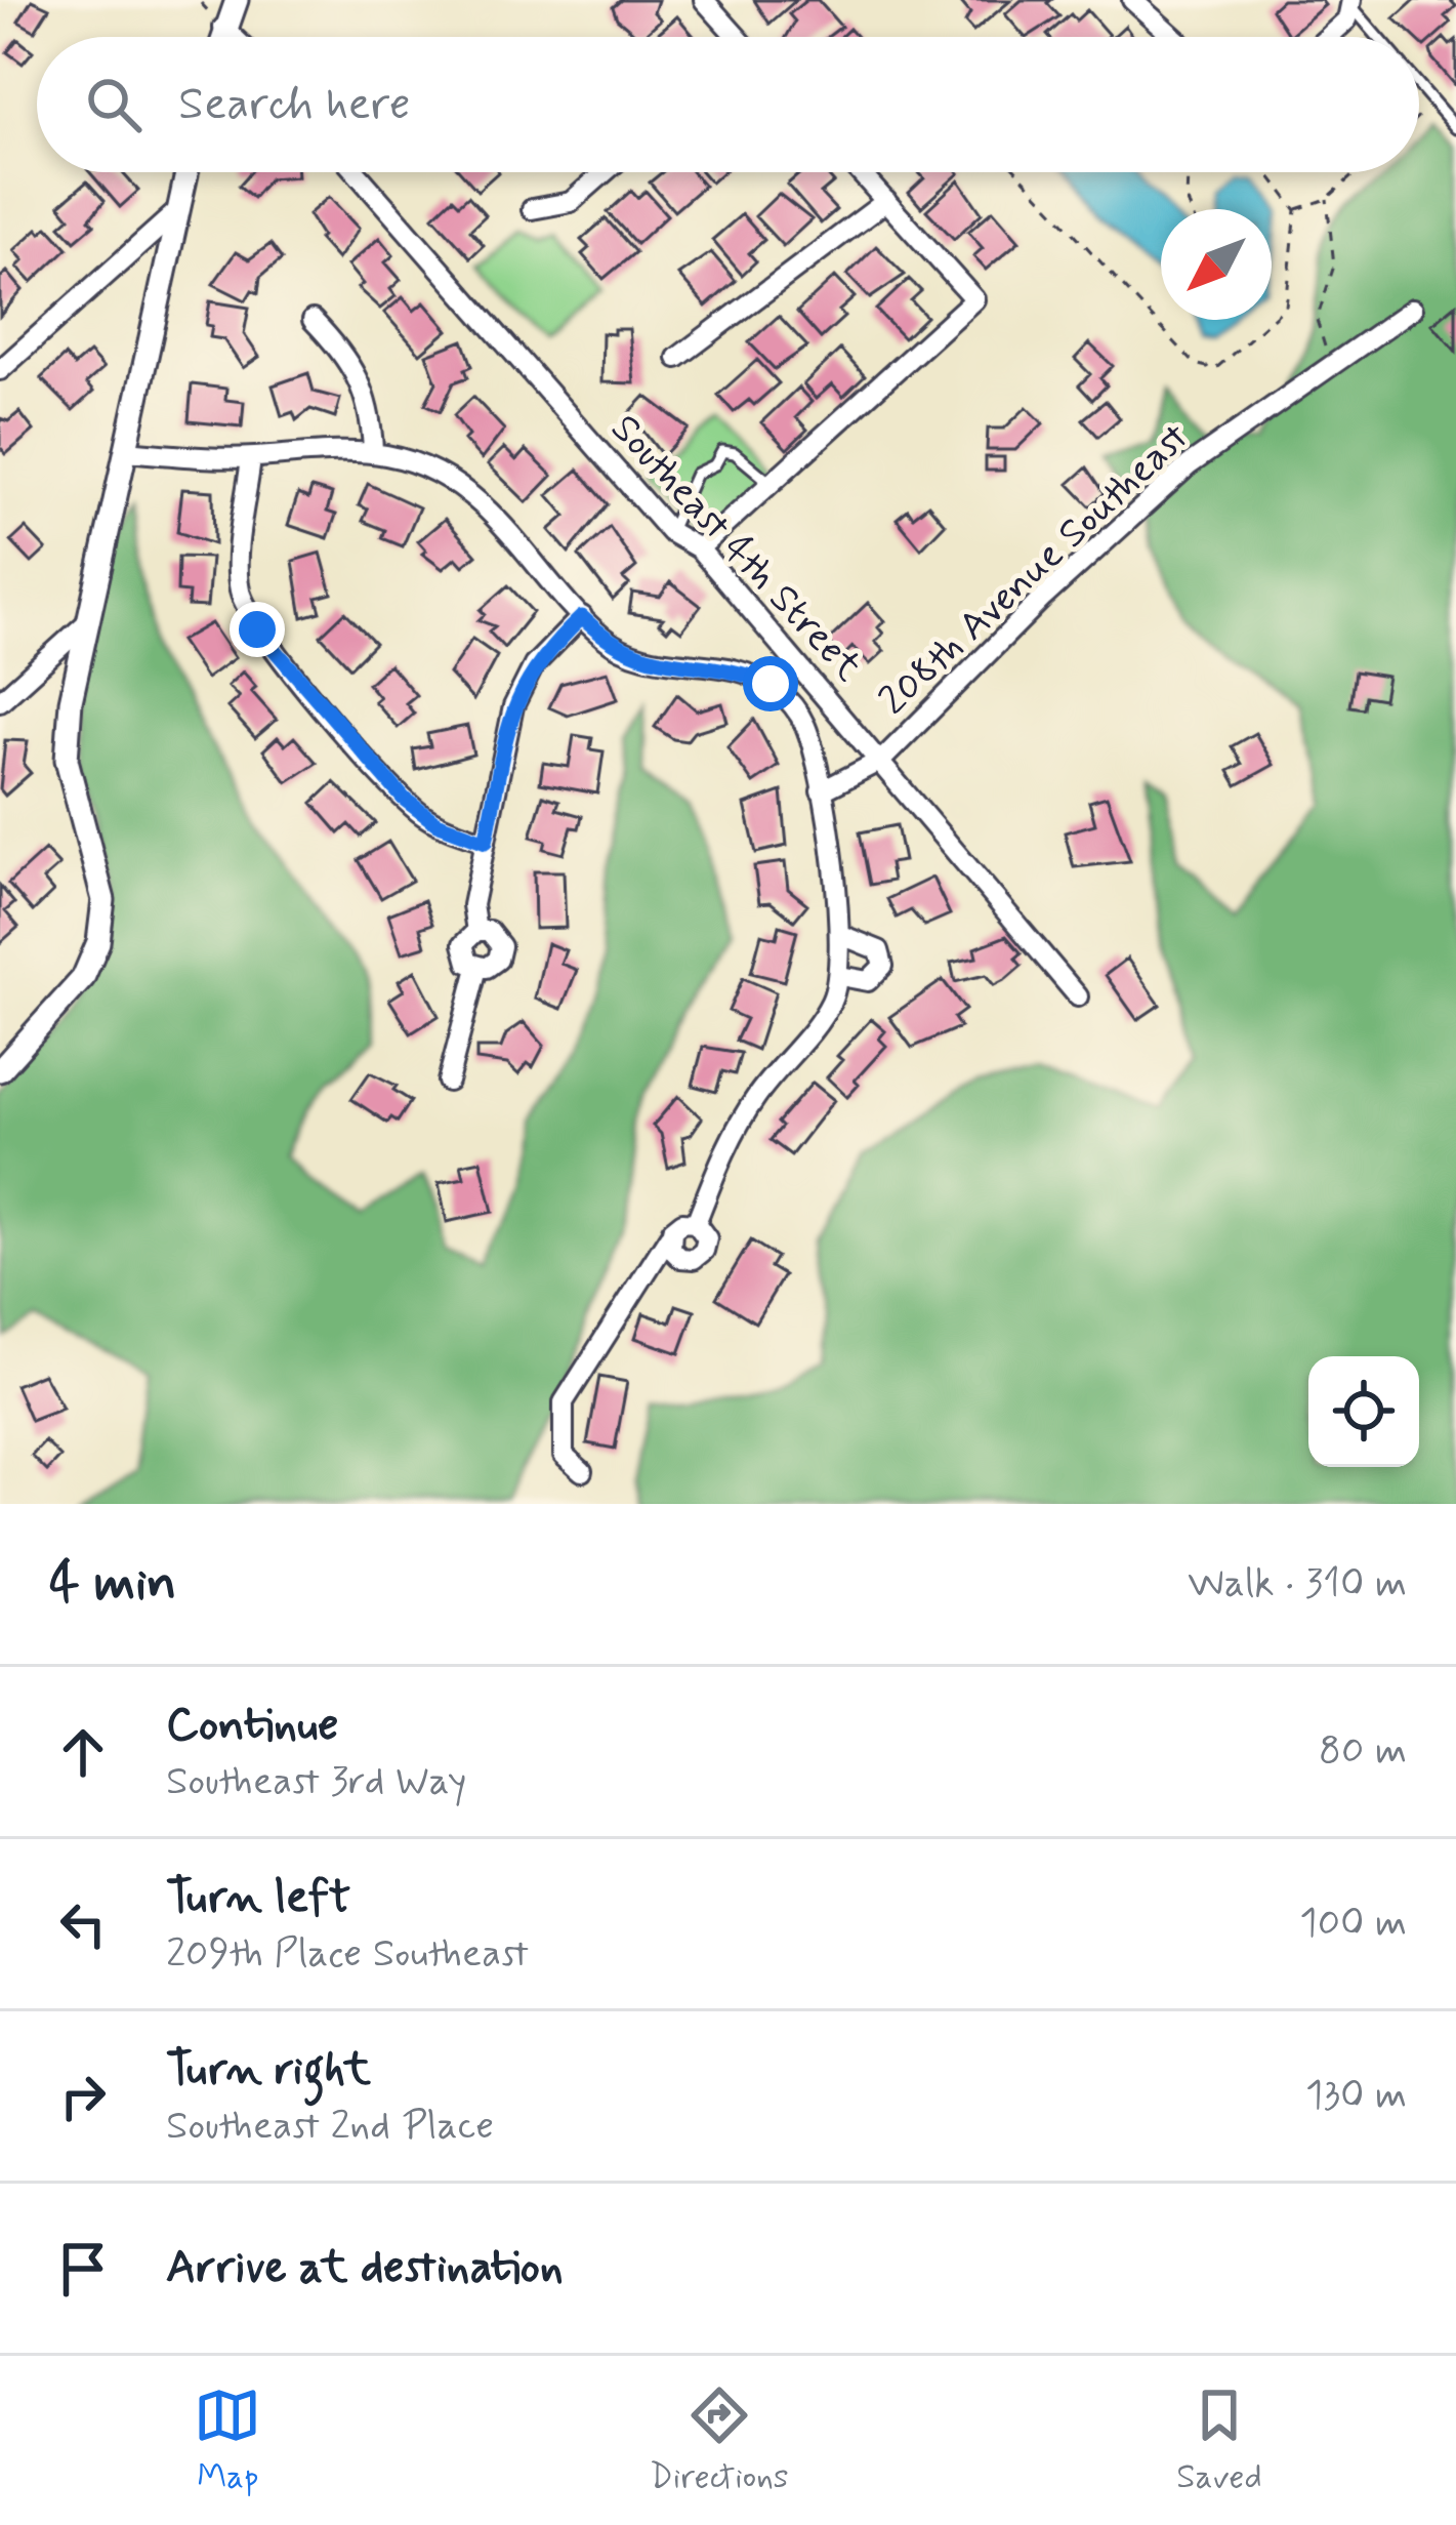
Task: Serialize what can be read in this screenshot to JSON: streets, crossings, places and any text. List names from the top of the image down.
{
  "streets": {
    "street": ["Southeast 4th Street", "208th Avenue Southeast"]
  },
  "crossings": [
    ["Southeast 4th Street", "208th Avenue Southeast"]
  ],
  "north": "bottom left",
  "page": {
    "search": "Search here",
    "heading": ["4 min", "Walk · 310 m"],
    "list": [
      ["Continue", "Southeast 3rd Way", "80 m"],
      ["Turn left", "209th Place Southeast", "100 m"],
      ["Turn right", "Southeast 2nd Place", "130 m"],
      "Arrive at destination"
    ],
    "nav": ["Map", "Directions", "Saved"]
  }
}
